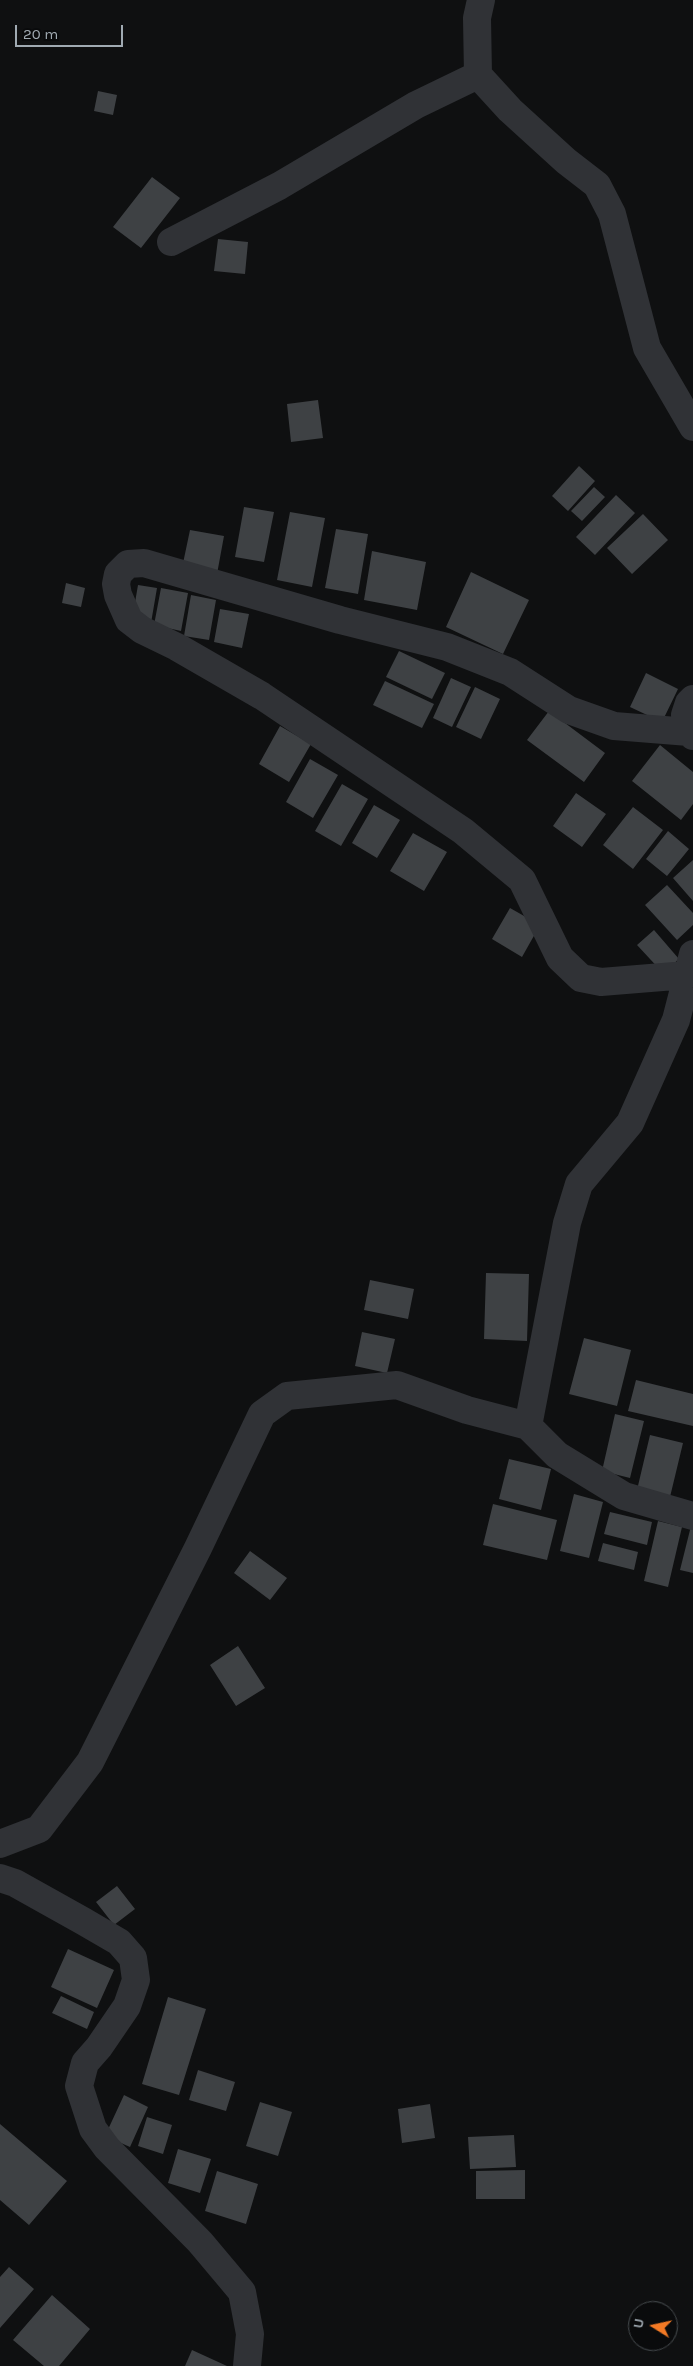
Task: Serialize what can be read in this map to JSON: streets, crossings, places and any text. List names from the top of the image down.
{
  "scale_bar": "20 m",
  "north": "left"
}
